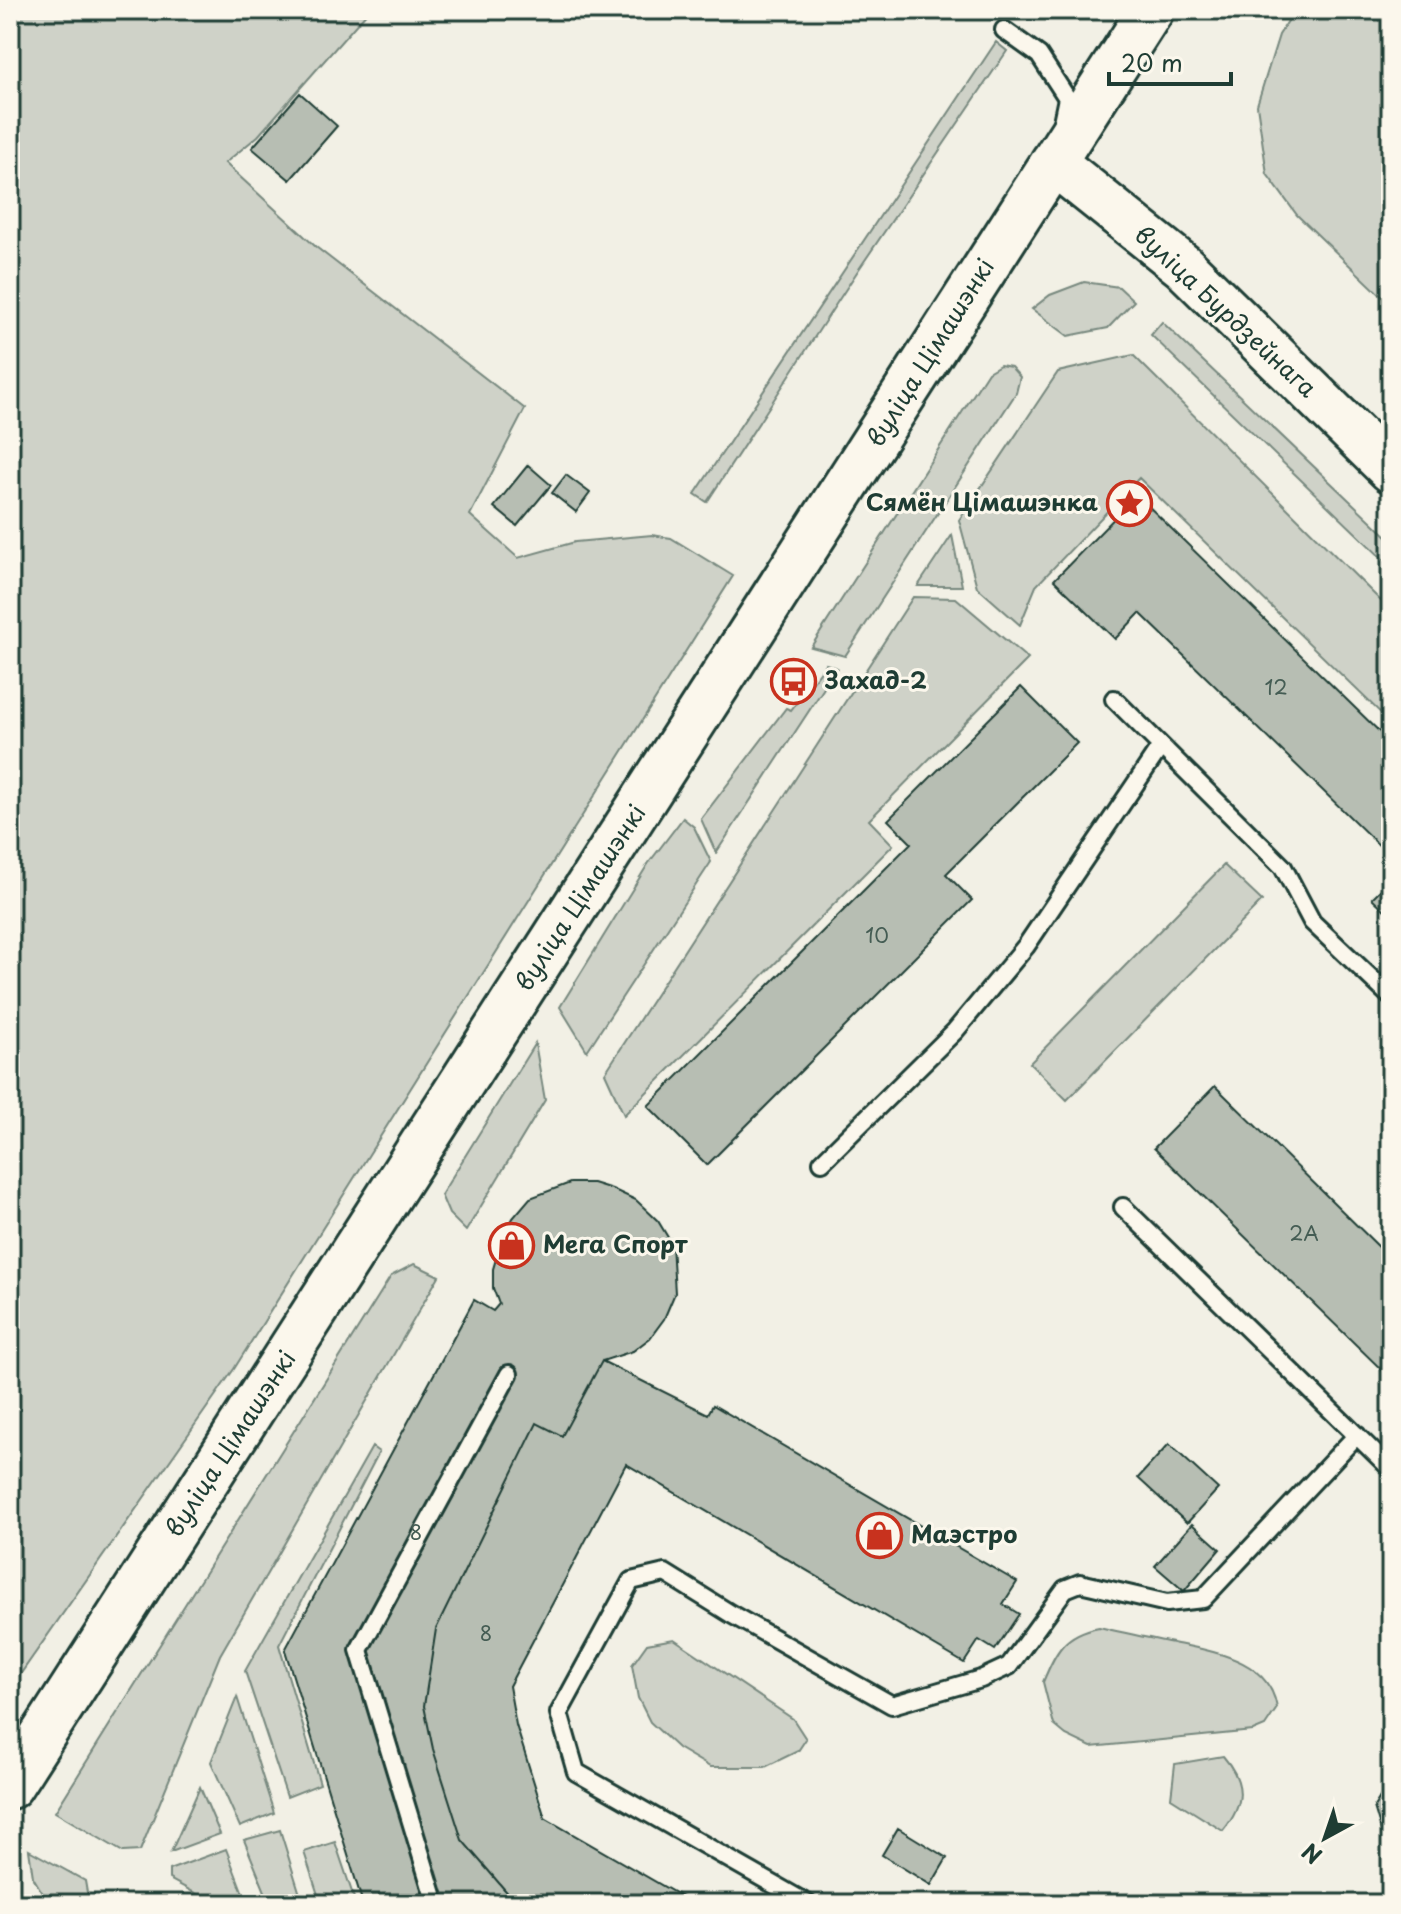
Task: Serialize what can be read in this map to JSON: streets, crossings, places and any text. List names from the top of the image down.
{
  "streets": {
    "main road": ["вуліца Бурдзейнага", "вуліца Цімашэнкі"]
  },
  "crossings": [
    ["вуліца Бурдзейнага", "вуліца Цімашэнкі"]
  ],
  "places": {
    "place": ["Сямён Цімашэнка"],
    "bus stop": ["Захад-2"],
    "shop": ["Мега Спорт", "Маэстро"]
  },
  "house_numbers": [
    "12",
    "10",
    "2А",
    "8",
    "8"
  ],
  "scale_bar": "20 m",
  "north": "bottom left"
}
